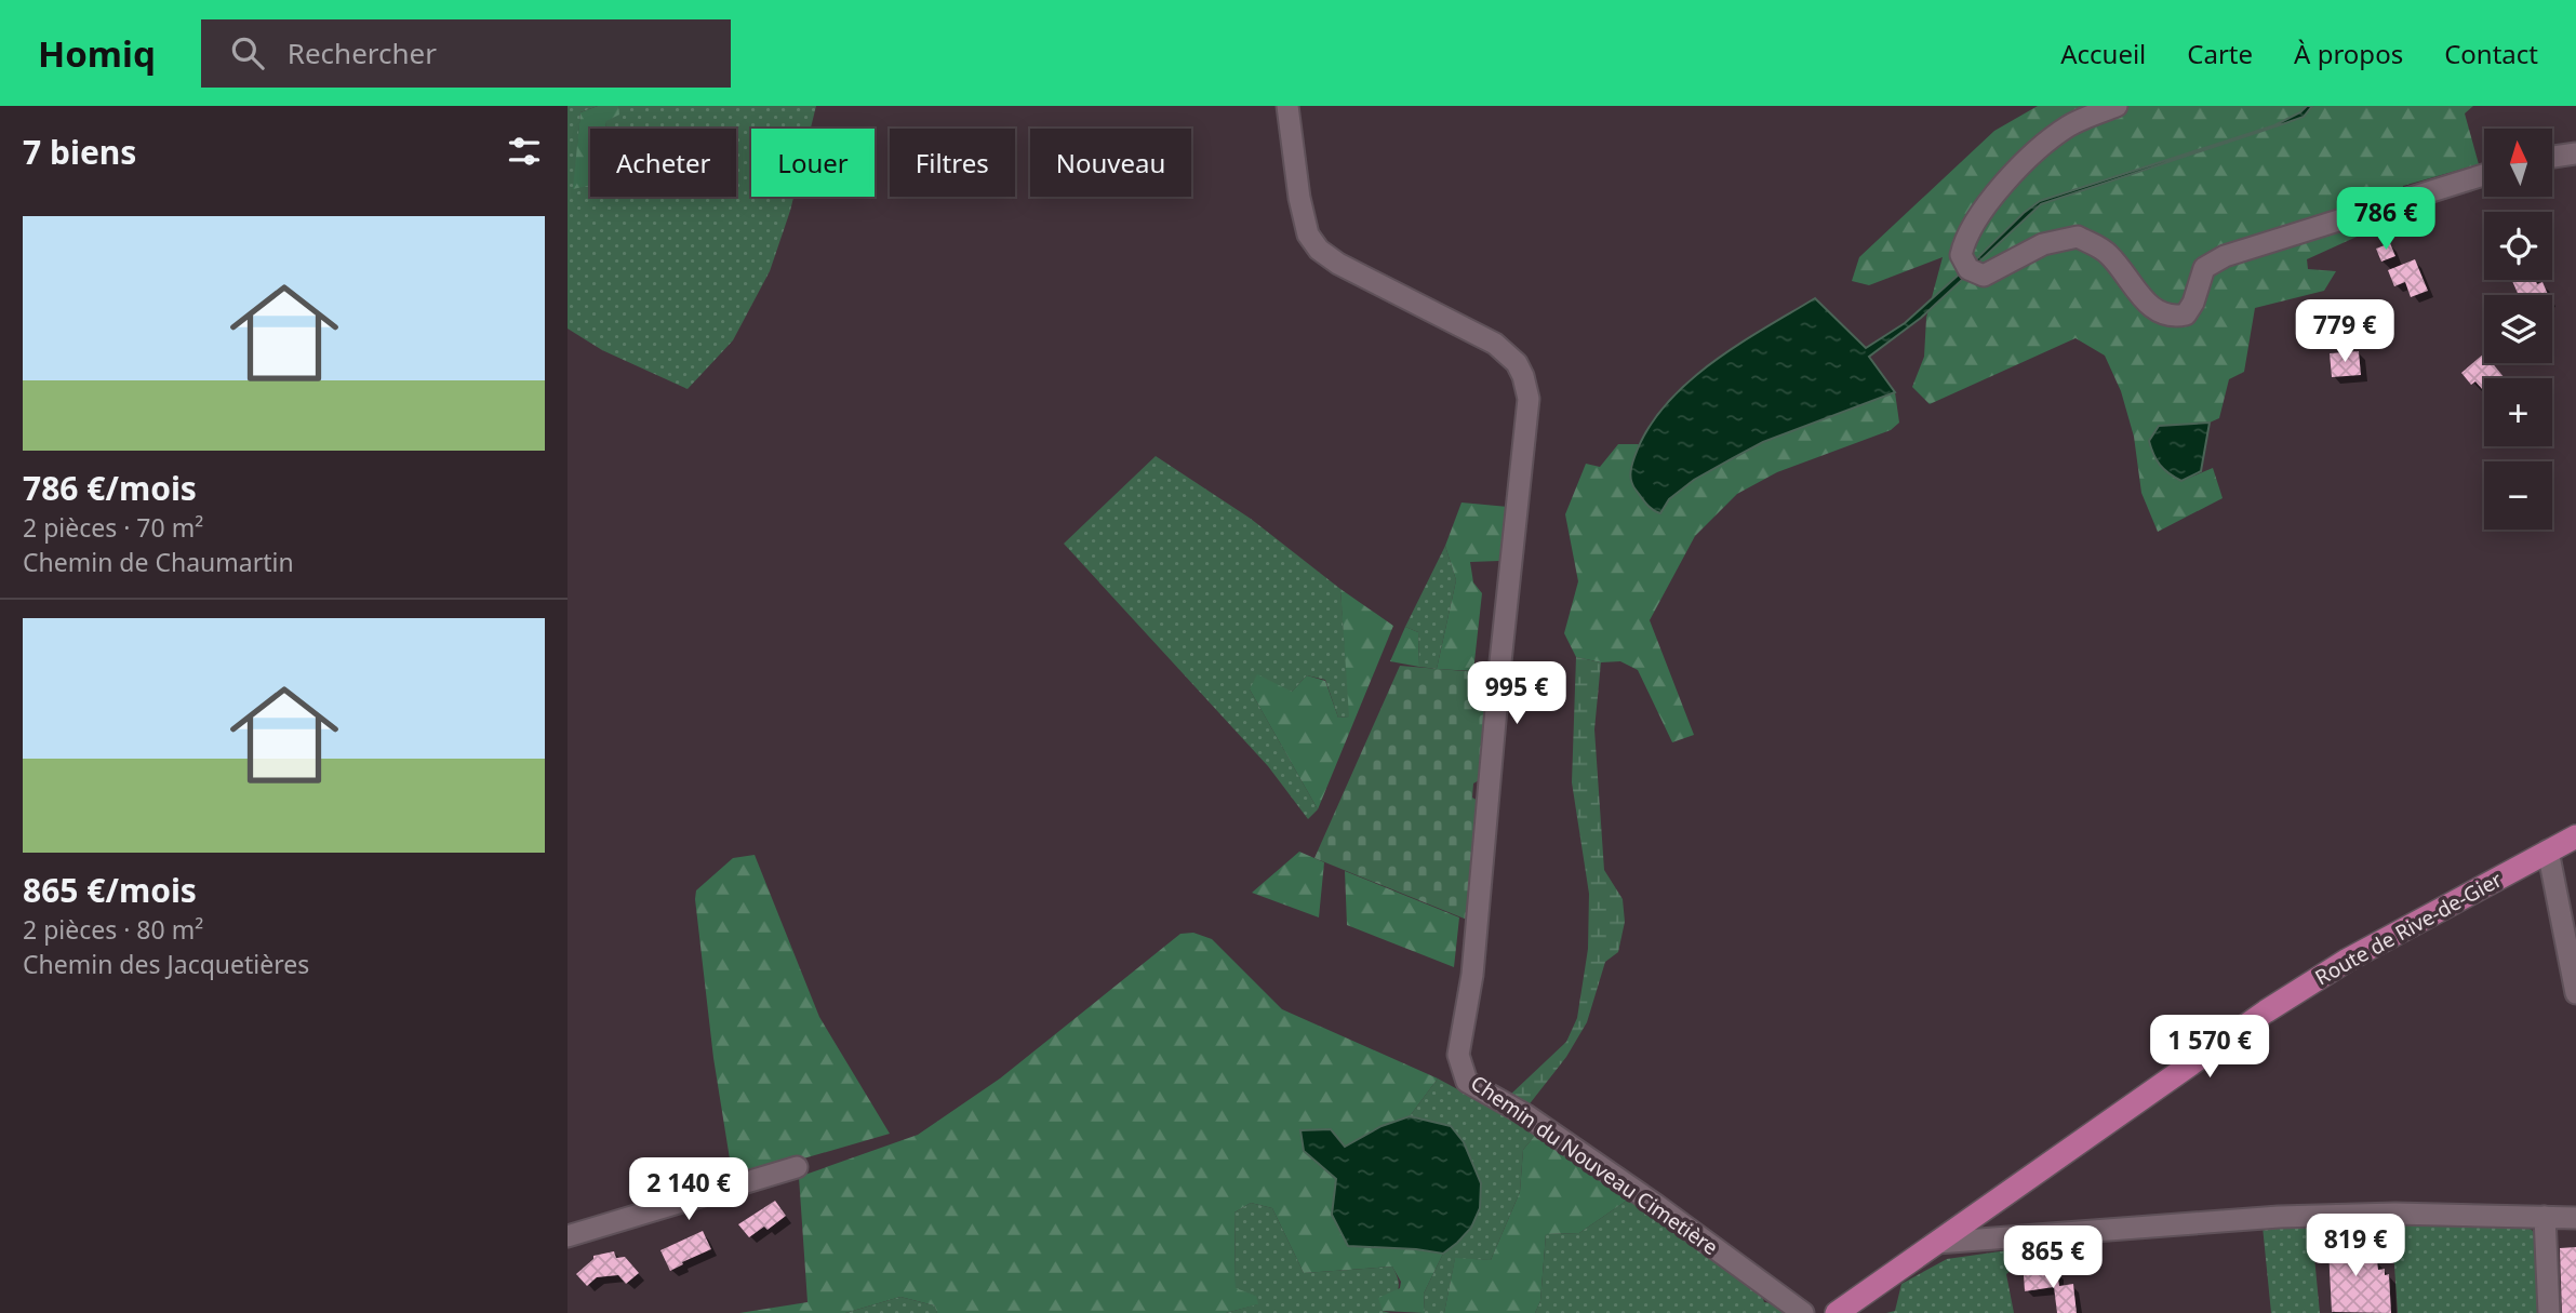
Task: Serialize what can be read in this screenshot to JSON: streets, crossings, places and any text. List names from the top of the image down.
{
  "streets": {
    "main road": ["Route de Rive-de-Gier"],
    "street": ["Chemin du Nouveau Cimetière"]
  },
  "north": "top",
  "page": {
    "header": "Homiq",
    "search": "Rechercher",
    "nav": [
      "Accueil",
      "Carte",
      "À propos",
      "Contact"
    ],
    "heading": "7 biens",
    "map_buttons": ["+", "−"],
    "chip": [
      "Acheter",
      "Louer",
      "Filtres",
      "Nouveau"
    ],
    "price": [
      "786 €",
      "779 €",
      "995 €",
      "1 570 €",
      "2 140 €",
      "819 €",
      "865 €"
    ],
    "list": [
      {
        "name": "786 €/mois",
        "note": "2 pièces · 70 m² · Chemin de Chaumartin"
      },
      {
        "name": "865 €/mois",
        "note": "2 pièces · 80 m² · Chemin des Jacquetières"
      }
    ]
  }
}
